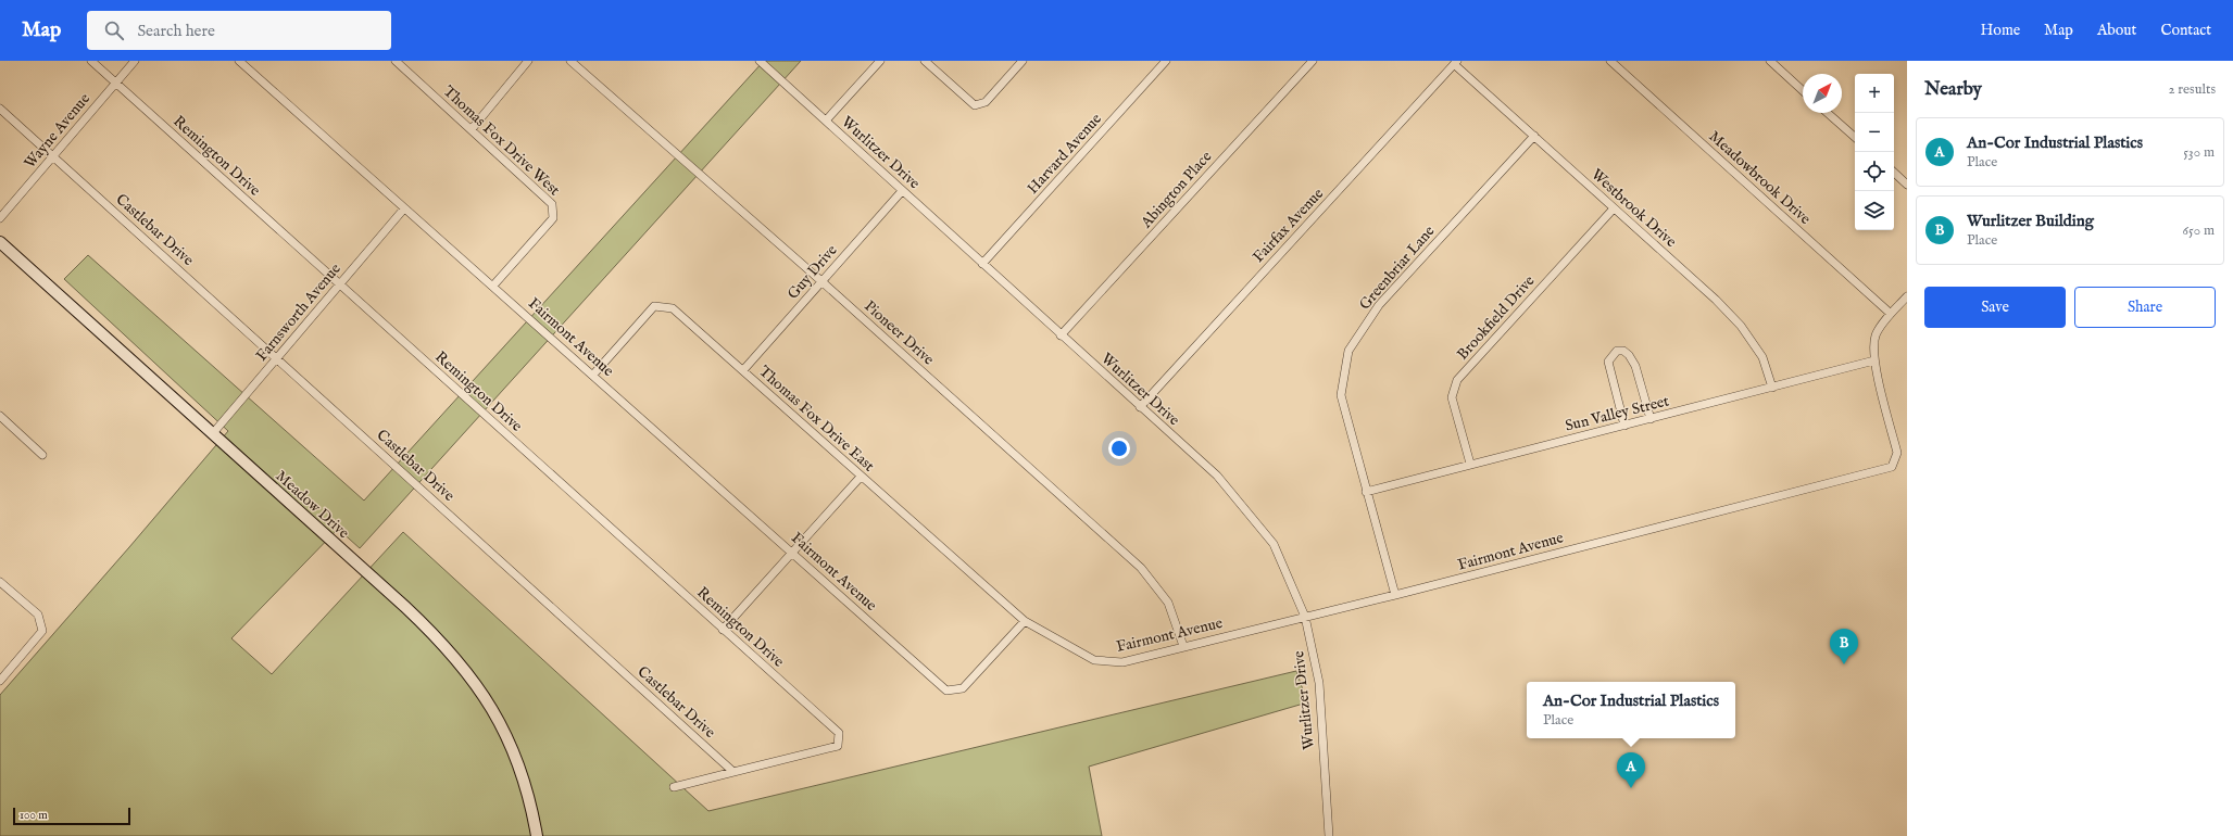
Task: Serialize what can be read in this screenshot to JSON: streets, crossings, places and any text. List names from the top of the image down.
{
  "streets": {
    "street": [
      "Wayne Avenue",
      "Thomas Fox Drive West",
      "Wurlitzer Drive",
      "Harvard Avenue",
      "Remington Drive",
      "Meadowbrook Drive",
      "Abington Place",
      "Westbrook Drive",
      "Fairfax Avenue",
      "Castlebar Drive",
      "Greenbriar Lane",
      "Guy Drive",
      "Farnsworth Avenue",
      "Brookfield Drive",
      "Pioneer Drive",
      "Fairmont Avenue",
      "Sun Valley Street",
      "Thomas Fox Drive East",
      "Meadow Drive"
    ]
  },
  "crossings": [
    ["Wayne Avenue", "Remington Drive"],
    ["Wayne Avenue", "Castlebar Drive"],
    ["Thomas Fox Drive West", "Fairmont Avenue"],
    ["Wurlitzer Drive", "Harvard Avenue"],
    ["Wurlitzer Drive", "Abington Place"],
    ["Wurlitzer Drive", "Fairfax Avenue"],
    ["Wurlitzer Drive", "Guy Drive"],
    ["Wurlitzer Drive", "Fairmont Avenue"],
    ["Remington Drive", "Castlebar Drive"],
    ["Remington Drive", "Farnsworth Avenue"],
    ["Meadowbrook Drive", "Fairmont Avenue"],
    ["Westbrook Drive", "Fairfax Avenue"],
    ["Westbrook Drive", "Greenbriar Lane"],
    ["Westbrook Drive", "Brookfield Drive"],
    ["Westbrook Drive", "Sun Valley Street"],
    ["Castlebar Drive", "Farnsworth Avenue"],
    ["Greenbriar Lane", "Fairmont Avenue"],
    ["Greenbriar Lane", "Sun Valley Street"],
    ["Guy Drive", "Pioneer Drive"],
    ["Guy Drive", "Thomas Fox Drive East"],
    ["Farnsworth Avenue", "Fairmont Avenue"],
    ["Farnsworth Avenue", "Meadow Drive"],
    ["Brookfield Drive", "Sun Valley Street"],
    ["Pioneer Drive", "Fairmont Avenue"],
    ["Fairmont Avenue", "Sun Valley Street"],
    ["Fairmont Avenue", "Thomas Fox Drive East"]
  ],
  "scale_bar": "100 m",
  "north": "top right",
  "page": {
    "header": "Map",
    "search": "Search here",
    "nav": [
      "Home",
      "Map",
      "About",
      "Contact"
    ],
    "heading": ["Nearby", "2 results"],
    "map_buttons": ["+", "−"],
    "list": [
      {
        "mark": "A",
        "name": "An-Cor Industrial Plastics",
        "note": "Place",
        "value": "530 m"
      },
      {
        "mark": "B",
        "name": "Wurlitzer Building",
        "note": "Place",
        "value": "650 m"
      }
    ],
    "buttons": ["Save", "Share"],
    "pins": ["B", "A"],
    "popup": ["An-Cor Industrial Plastics", "Place"],
    "scale": "100 m"
  }
}
